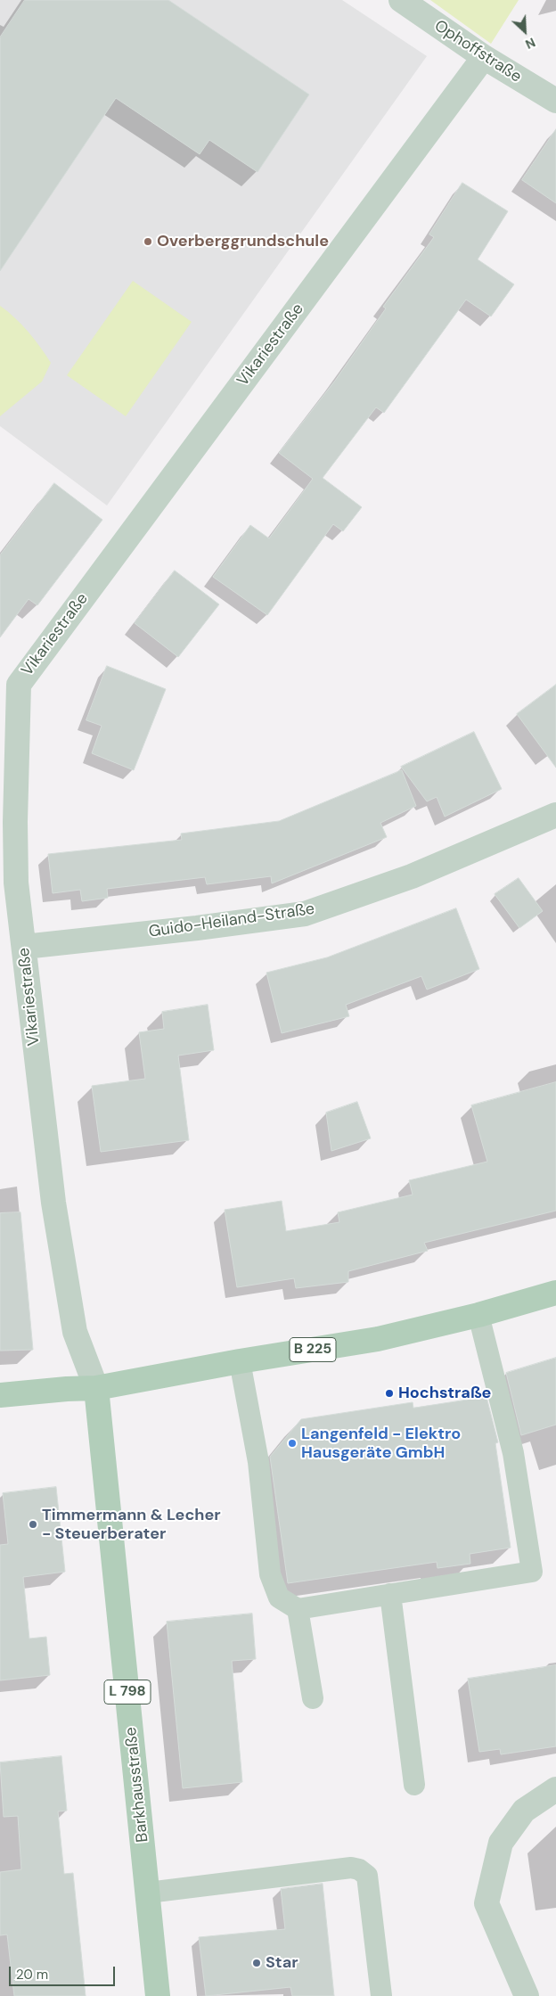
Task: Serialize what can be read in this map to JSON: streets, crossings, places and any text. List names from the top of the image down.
{
  "streets": {
    "main road": ["B 225", "L 798", "Barkhausstraße"],
    "street": ["Ophoffstraße", "Vikariestraße", "Guido-Heiland-Straße"]
  },
  "crossings": [
    ["Ophoffstraße", "Vikariestraße"],
    ["Vikariestraße", "Guido-Heiland-Straße"],
    ["Vikariestraße", "B 225"],
    ["Vikariestraße", "Barkhausstraße"],
    ["B 225", "Barkhausstraße"]
  ],
  "places": [
    "Overberggrundschule",
    "Hochstraße",
    "Langenfeld - Elektro Hausgeräte GmbH",
    "Timmermann & Lecher - Steuerberater",
    "Star"
  ],
  "scale_bar": "20 m",
  "north": "bottom right"
}
